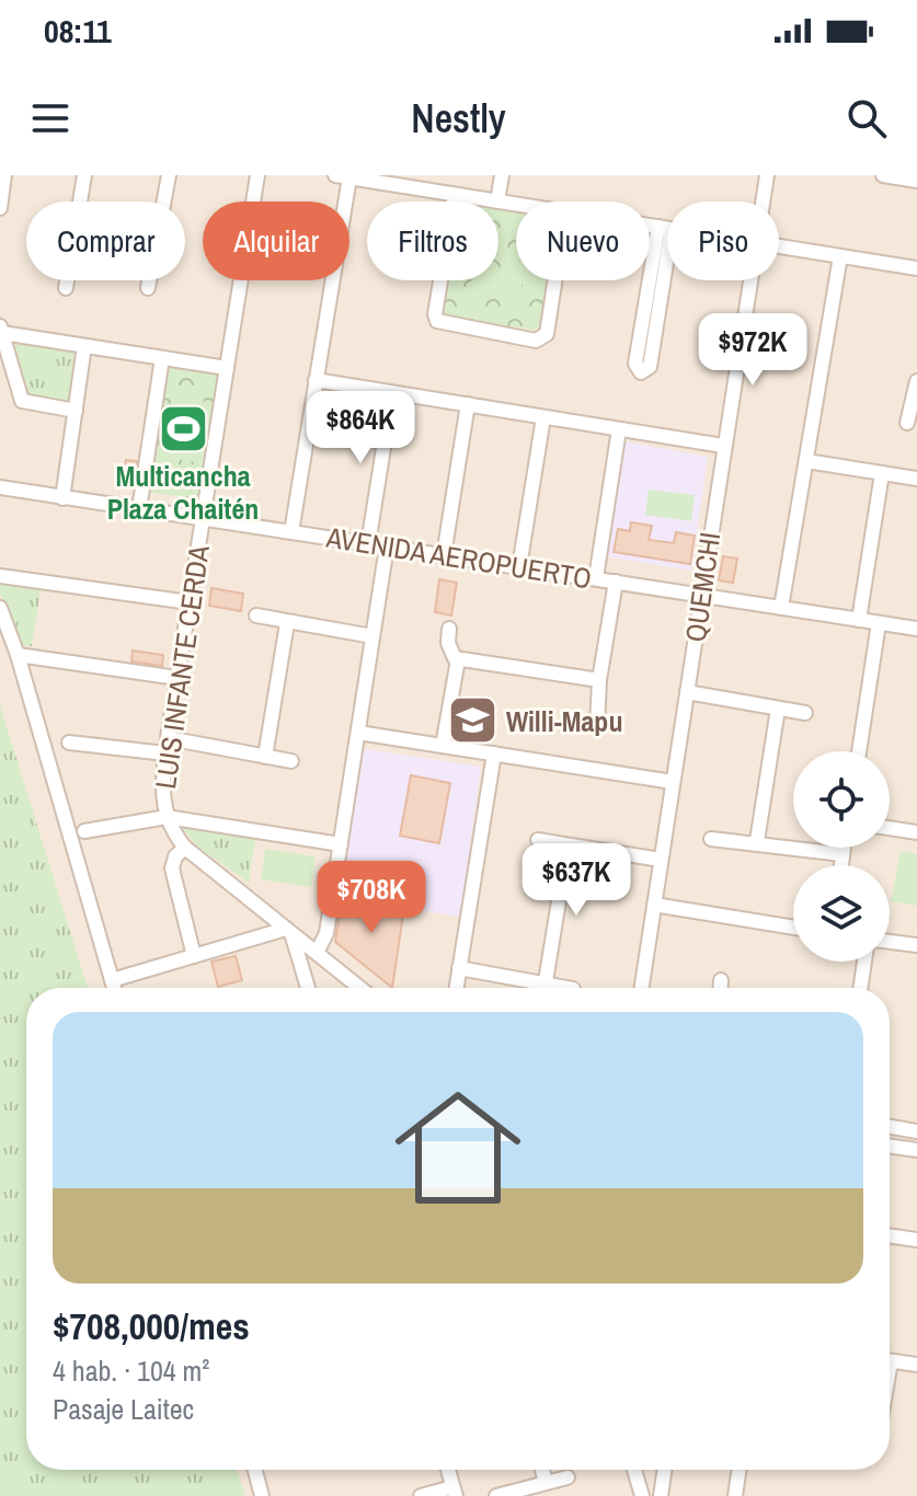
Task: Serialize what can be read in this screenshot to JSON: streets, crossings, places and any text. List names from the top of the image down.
{
  "streets": {
    "street": ["AVENIDA AEROPUERTO", "QUEMCHI", "LUIS INFANTE CERDA"]
  },
  "crossings": [
    ["AVENIDA AEROPUERTO", "QUEMCHI"],
    ["AVENIDA AEROPUERTO", "LUIS INFANTE CERDA"]
  ],
  "places": {
    "sports": ["Multicancha Plaza Chaitén"],
    "school or university": ["Willi-Mapu"]
  },
  "page": {
    "status": "08:11",
    "header": "Nestly",
    "chip": [
      "Comprar",
      "Alquilar",
      "Filtros",
      "Nuevo",
      "Piso"
    ],
    "price": [
      "$972K",
      "$864K",
      "$637K",
      "$708K"
    ],
    "list": [
      {
        "name": "$708,000/mes",
        "note": "4 hab. · 104 m² · Pasaje Laitec"
      }
    ]
  }
}
